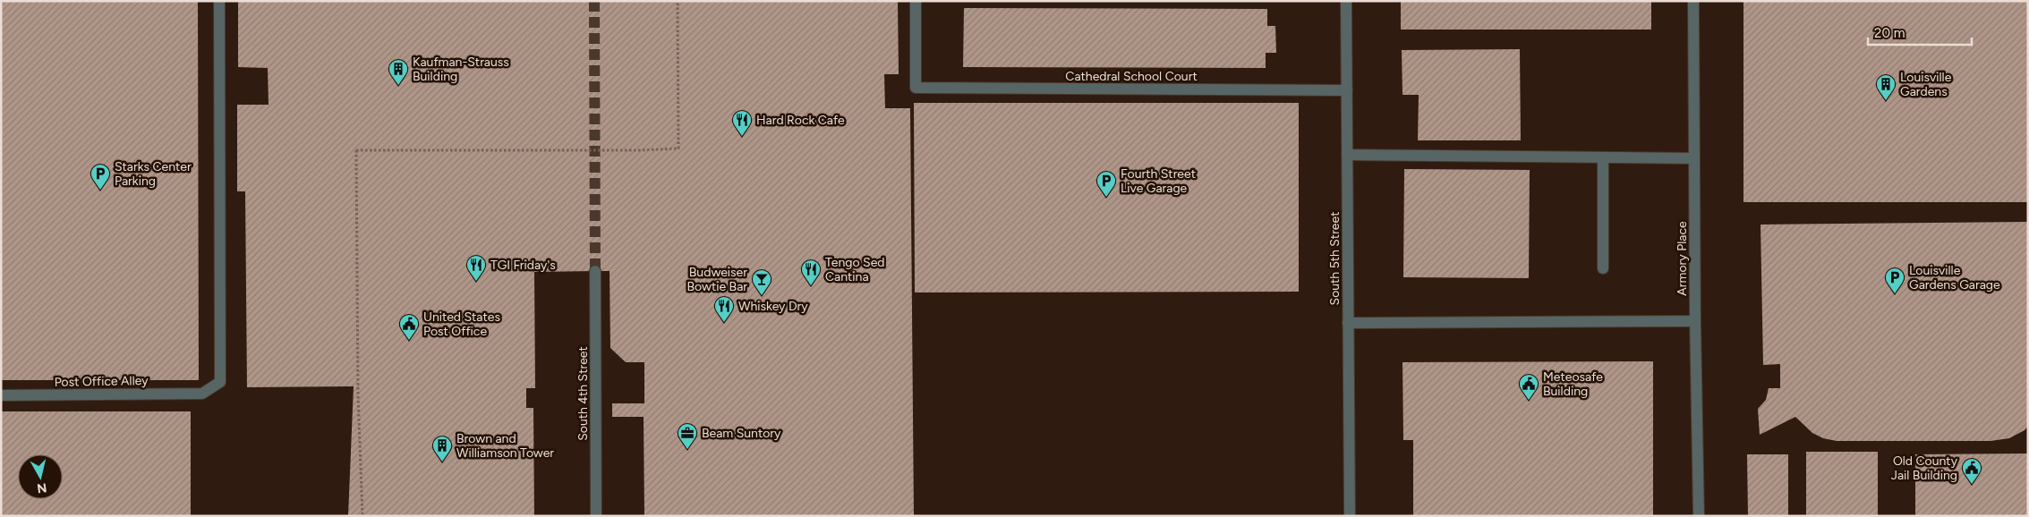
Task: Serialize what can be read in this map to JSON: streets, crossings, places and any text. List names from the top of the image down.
{
  "streets": {
    "street": [
      "Cathedral School Court",
      "South 5th Street",
      "Armory Place",
      "Post Office Alley",
      "South 4th Street"
    ]
  },
  "crossings": [
    ["Cathedral School Court", "South 5th Street"]
  ],
  "places": {
    "building": ["Kaufman-Strauss Building", "Louisville Gardens", "Brown and Williamson Tower"],
    "restaurant": [
      "Hard Rock Cafe",
      "TGI Friday's",
      "Tengo Sed Cantina",
      "Whiskey Dry"
    ],
    "parking": ["Starks Center Parking", "Fourth Street Live Garage", "Louisville Gardens Garage"],
    "bar": ["Budweiser Bowtie Bar"],
    "public building": ["United States Post Office", "Meteosafe Building", "Old County Jail Building"],
    "office": ["Beam Suntory"]
  },
  "scale_bar": "20 m",
  "north": "bottom"
}
